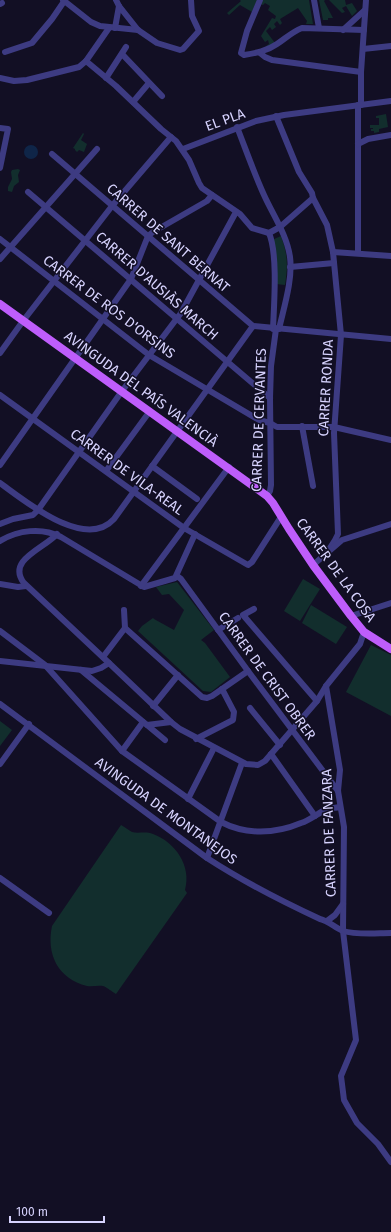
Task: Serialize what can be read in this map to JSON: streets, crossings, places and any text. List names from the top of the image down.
{
  "streets": {
    "main road": ["AVINGUDA DEL PAÍS VALENCIÀ", "CARRER DE CERVANTES", "CARRER DE LA COSA"],
    "street": [
      "EL PLA",
      "CARRER DE SANT BERNAT",
      "CARRER D'AUSIÀS MARCH",
      "CARRER DE ROS D'ORSINS",
      "CARRER RONDA",
      "CARRER DE VILA-REAL",
      "CARRER DE CRIST OBRER",
      "AVINGUDA DE MONTANEJOS",
      "CARRER DE FANZARA"
    ]
  },
  "crossings": [
    ["EL PLA", "CARRER RONDA"],
    ["EL PLA", "CARRER DE CERVANTES"],
    ["CARRER D'AUSIÀS MARCH", "CARRER DE CERVANTES"],
    ["CARRER DE ROS D'ORSINS", "CARRER RONDA"],
    ["CARRER DE ROS D'ORSINS", "CARRER DE CERVANTES"],
    ["AVINGUDA DEL PAÍS VALENCIÀ", "CARRER DE CERVANTES"],
    ["CARRER DE CERVANTES", "CARRER DE VILA-REAL"],
    ["CARRER DE CERVANTES", "CARRER DE LA COSA"],
    ["CARRER DE VILA-REAL", "CARRER DE LA COSA"],
    ["CARRER DE CRIST OBRER", "CARRER DE FANZARA"],
    ["AVINGUDA DE MONTANEJOS", "CARRER DE FANZARA"]
  ],
  "scale_bar": "100 m"
}
